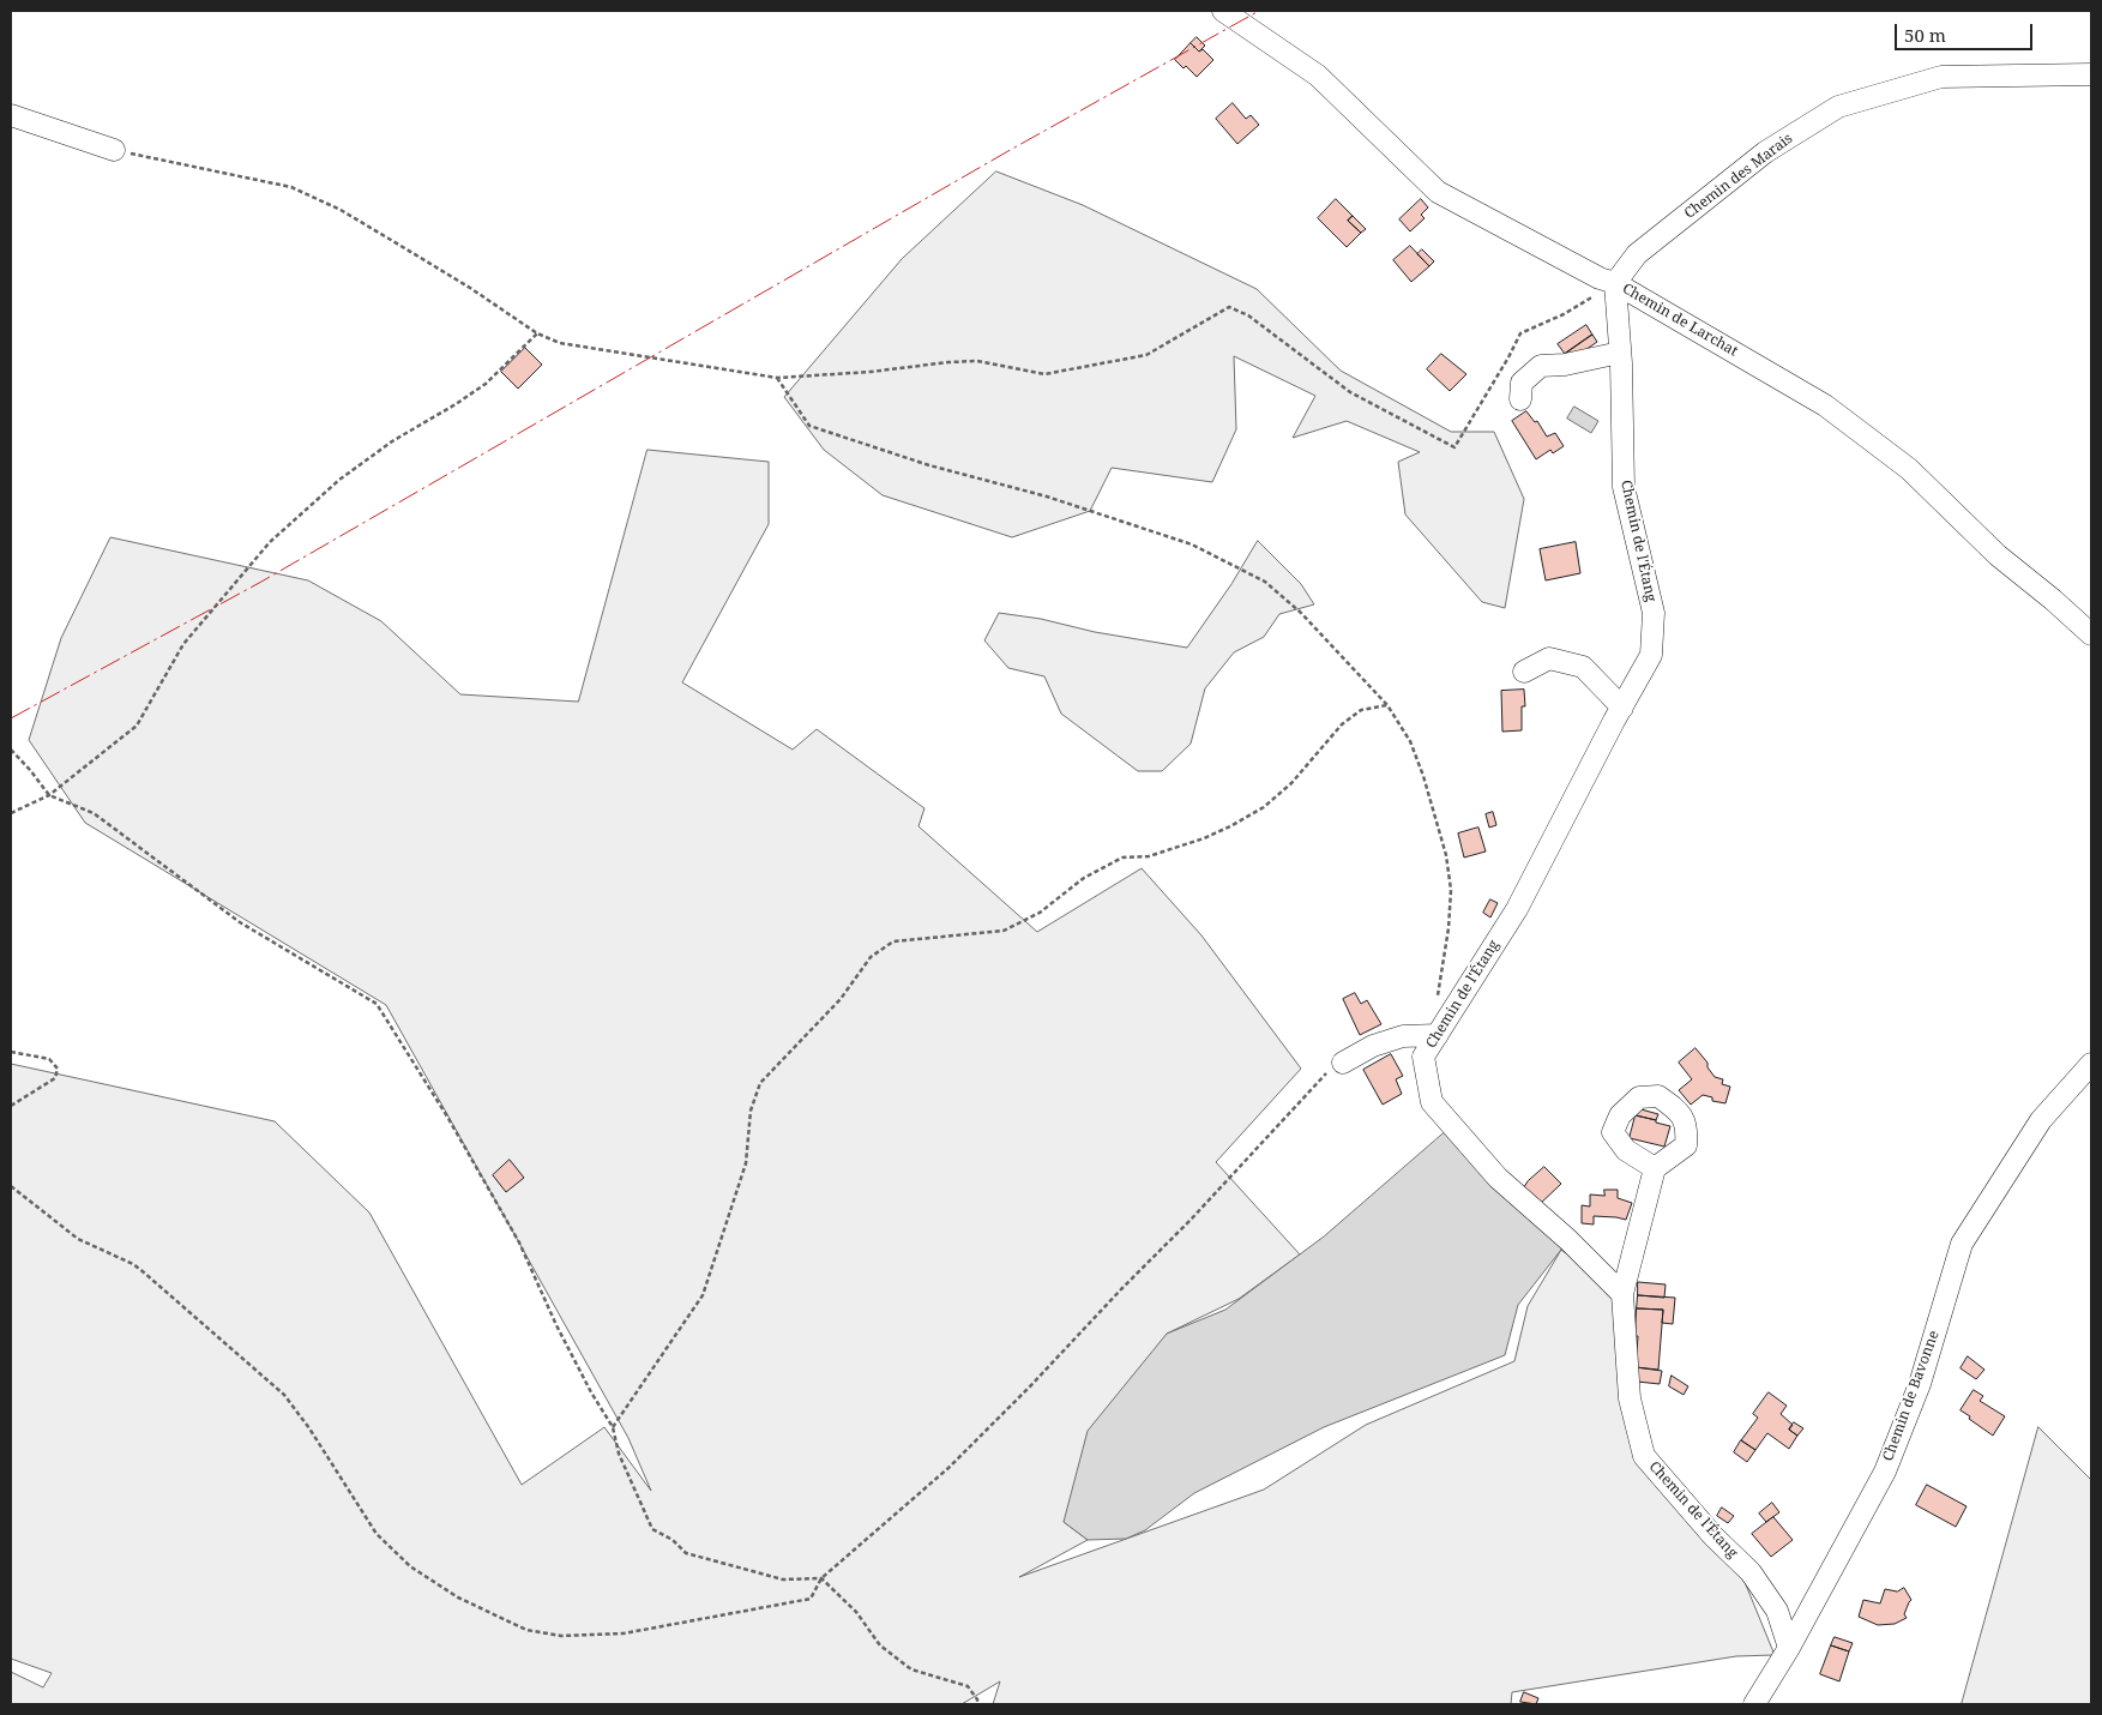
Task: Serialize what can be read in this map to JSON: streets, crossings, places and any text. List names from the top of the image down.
{
  "streets": {
    "street": [
      "Chemin des Marais",
      "Chemin de Larchat",
      "Chemin de l'Étang",
      "Chemin de Bavonne"
    ]
  },
  "crossings": [
    ["Chemin des Marais", "Chemin de Larchat"],
    ["Chemin des Marais", "Chemin de l'Étang"],
    ["Chemin de Larchat", "Chemin de l'Étang"],
    ["Chemin de l'Étang", "Chemin de Bavonne"]
  ],
  "scale_bar": "50 m"
}
